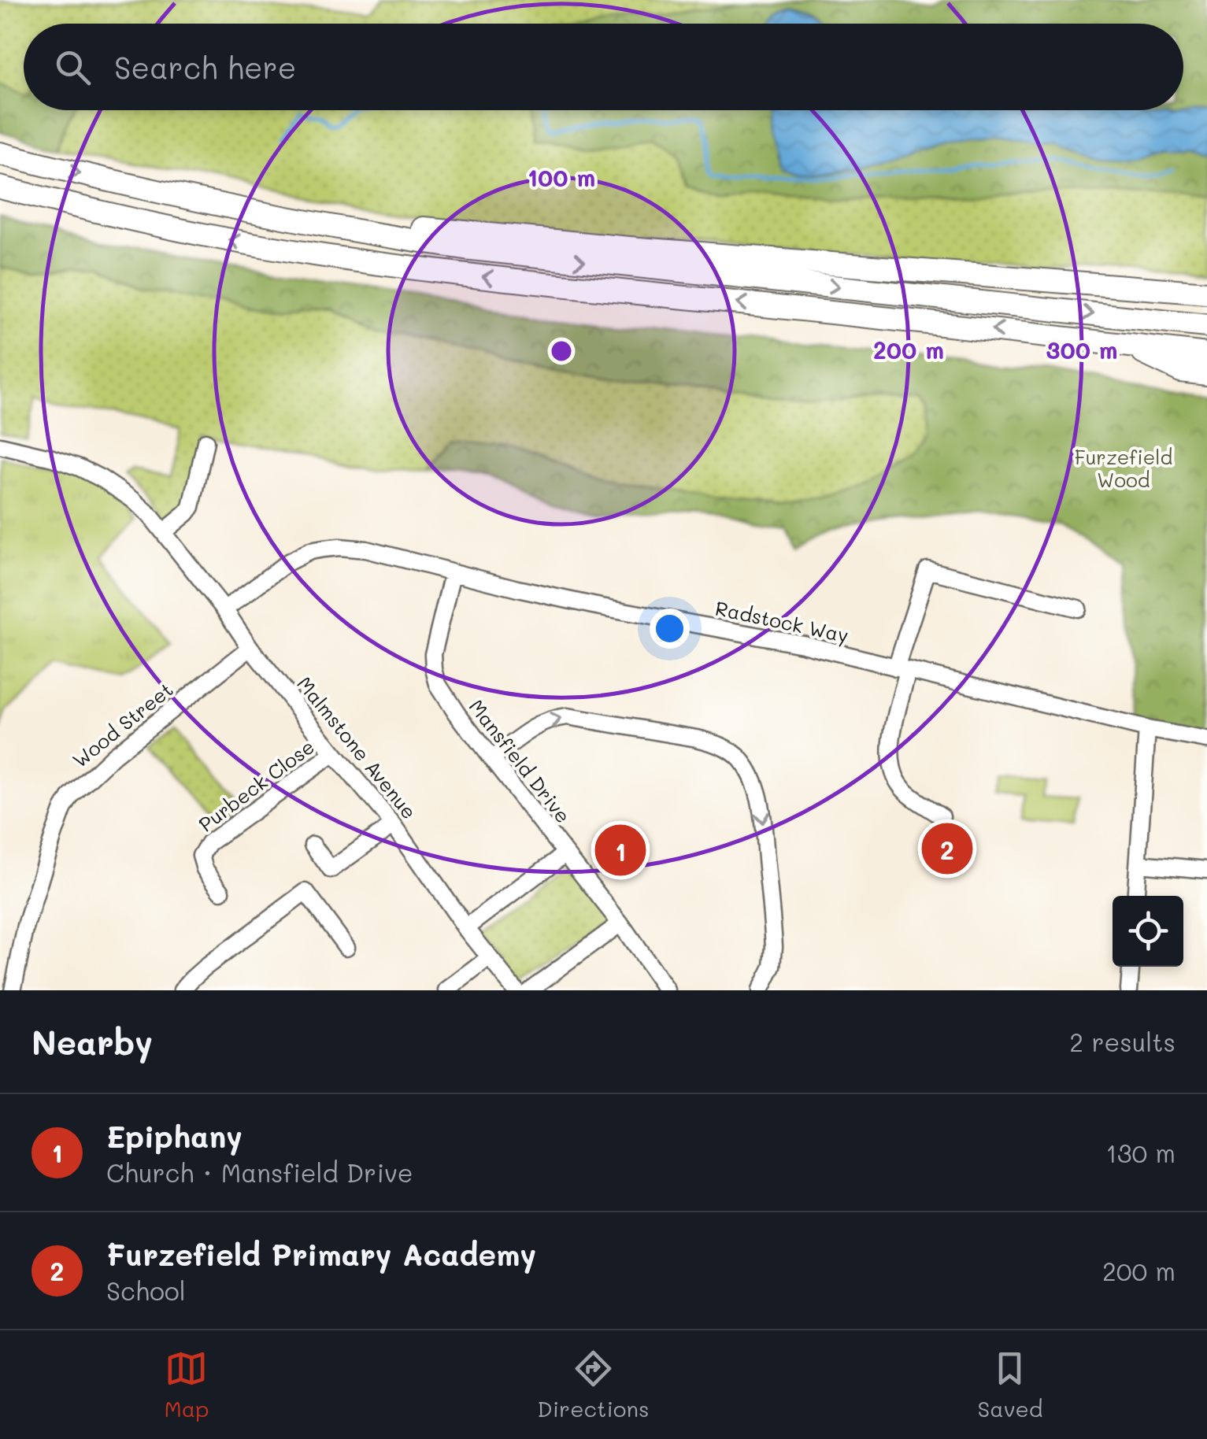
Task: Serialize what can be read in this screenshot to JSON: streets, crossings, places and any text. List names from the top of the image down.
{
  "streets": {
    "street": [
      "Radstock Way",
      "Wood Street",
      "Malmstone Avenue",
      "Mansfield Drive",
      "Purbeck Close"
    ]
  },
  "crossings": [
    ["Radstock Way", "Malmstone Avenue"],
    ["Radstock Way", "Mansfield Drive"],
    ["Wood Street", "Malmstone Avenue"],
    ["Malmstone Avenue", "Purbeck Close"]
  ],
  "parks": ["Furzefield Wood"],
  "page": {
    "search": "Search here",
    "pins": ["2", "1"],
    "heading": ["Nearby", "2 results"],
    "list": [
      {
        "mark": "1",
        "name": "Epiphany",
        "note": "Church · Mansfield Drive",
        "value": "130 m"
      },
      {
        "mark": "2",
        "name": "Furzefield Primary Academy",
        "note": "School",
        "value": "200 m"
      }
    ],
    "nav": ["Map", "Directions", "Saved"]
  },
  "rings": ["100 m", "200 m", "300 m"]
}
